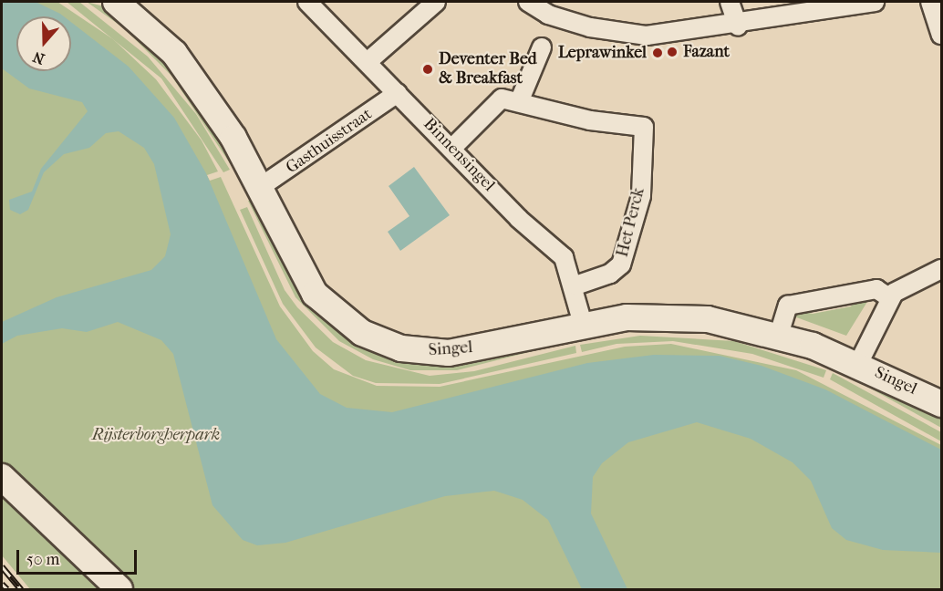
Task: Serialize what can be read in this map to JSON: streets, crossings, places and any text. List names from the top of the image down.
{
  "streets": {
    "street": [
      "Gasthuisstraat",
      "Binnensingel",
      "Het Perck",
      "Singel"
    ]
  },
  "crossings": [
    ["Gasthuisstraat", "Binnensingel"],
    ["Gasthuisstraat", "Singel"],
    ["Binnensingel", "Het Perck"],
    ["Binnensingel", "Singel"]
  ],
  "parks": ["Rijsterborgherpark"],
  "places": ["Fazant", "Leprawinkel", "Deventer Bed & Breakfast"],
  "scale_bar": "50 m",
  "north": "bottom"
}
